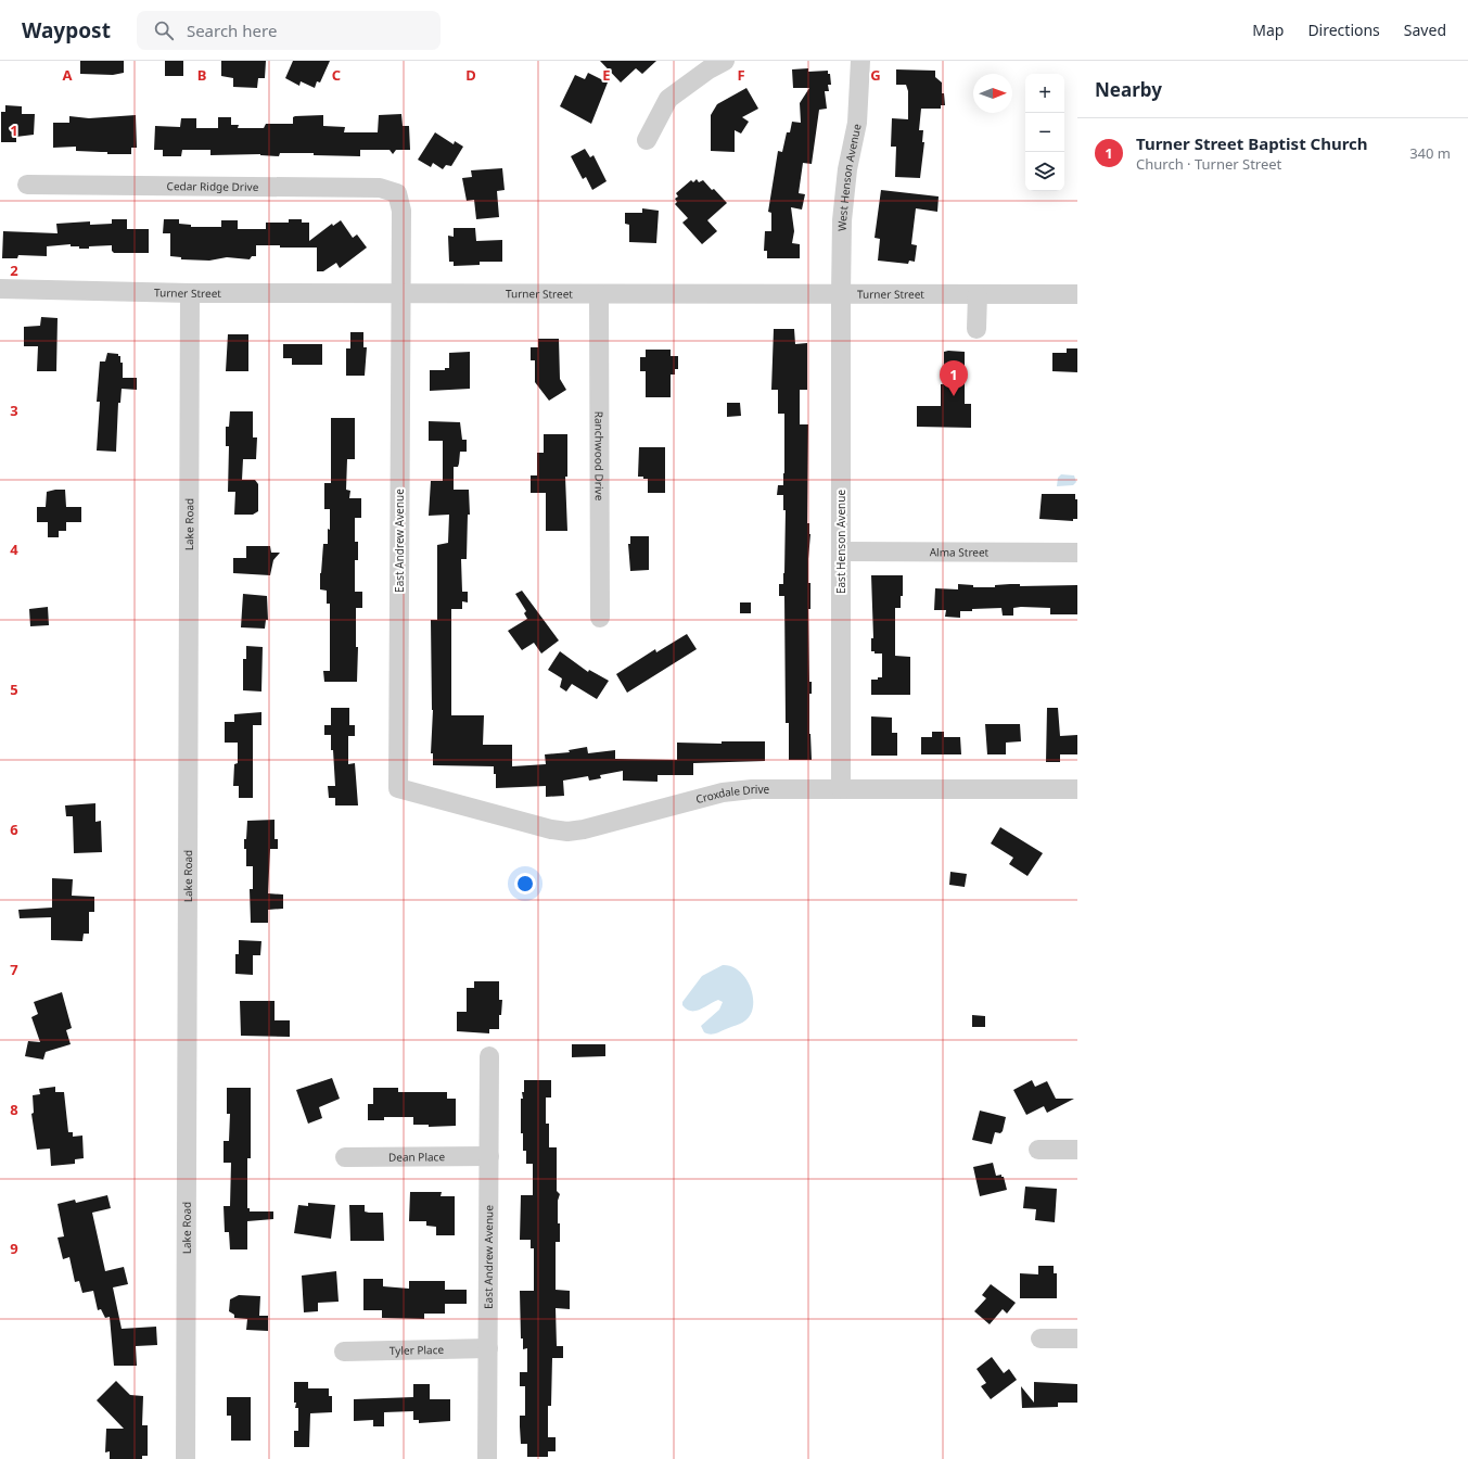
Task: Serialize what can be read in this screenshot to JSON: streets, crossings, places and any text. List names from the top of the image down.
{
  "streets": {
    "street": [
      "West Henson Avenue",
      "Cedar Ridge Drive",
      "Turner Street",
      "Ranchwood Drive",
      "Lake Road",
      "East Andrew Avenue",
      "East Henson Avenue",
      "Alma Street",
      "Croxdale Drive",
      "Dean Place",
      "Tyler Place"
    ]
  },
  "crossings": [
    ["West Henson Avenue", "Turner Street"],
    ["West Henson Avenue", "East Henson Avenue"],
    ["Cedar Ridge Drive", "East Andrew Avenue"],
    ["Turner Street", "Ranchwood Drive"],
    ["Turner Street", "Lake Road"],
    ["Turner Street", "East Andrew Avenue"],
    ["Turner Street", "East Henson Avenue"],
    ["East Andrew Avenue", "Croxdale Drive"],
    ["East Andrew Avenue", "Dean Place"],
    ["East Andrew Avenue", "Tyler Place"],
    ["East Henson Avenue", "Alma Street"],
    ["East Henson Avenue", "Croxdale Drive"]
  ],
  "north": "right",
  "page": {
    "header": "Waypost",
    "search": "Search here",
    "nav": ["Map", "Directions", "Saved"],
    "heading": "Nearby",
    "map_buttons": ["+", "−"],
    "list": [
      {
        "mark": "1",
        "name": "Turner Street Baptist Church",
        "note": "Church · Turner Street",
        "value": "340 m"
      }
    ],
    "pins": "1"
  },
  "grid": {
    "columns": [
      "A",
      "B",
      "C",
      "D",
      "E",
      "F",
      "G"
    ],
    "rows": [
      "1",
      "2",
      "3",
      "4",
      "5",
      "6",
      "7",
      "8",
      "9"
    ]
  }
}
